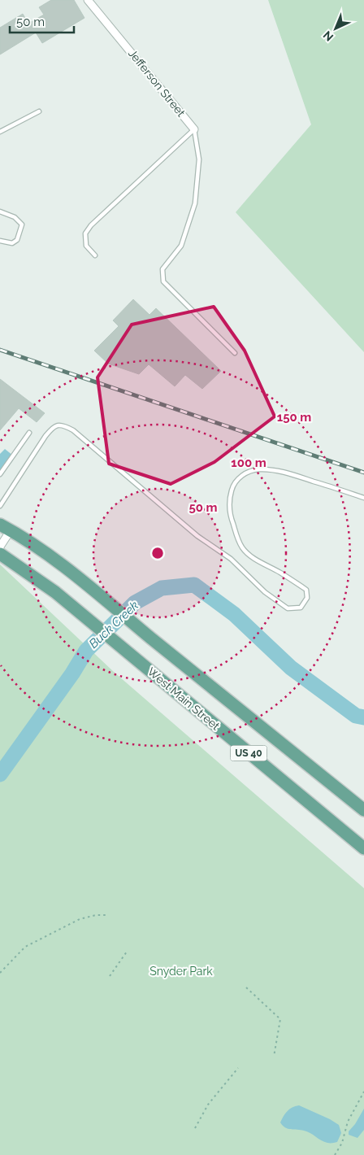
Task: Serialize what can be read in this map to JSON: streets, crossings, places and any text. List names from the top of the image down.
{
  "streets": {
    "main road": ["West Main Street", "US 40"],
    "street": ["Jefferson Street"]
  },
  "water": ["Buck Creek"],
  "parks": ["Snyder Park"],
  "scale_bar": "50 m",
  "north": "bottom left",
  "rings": ["150 m", "100 m", "50 m"]
}
